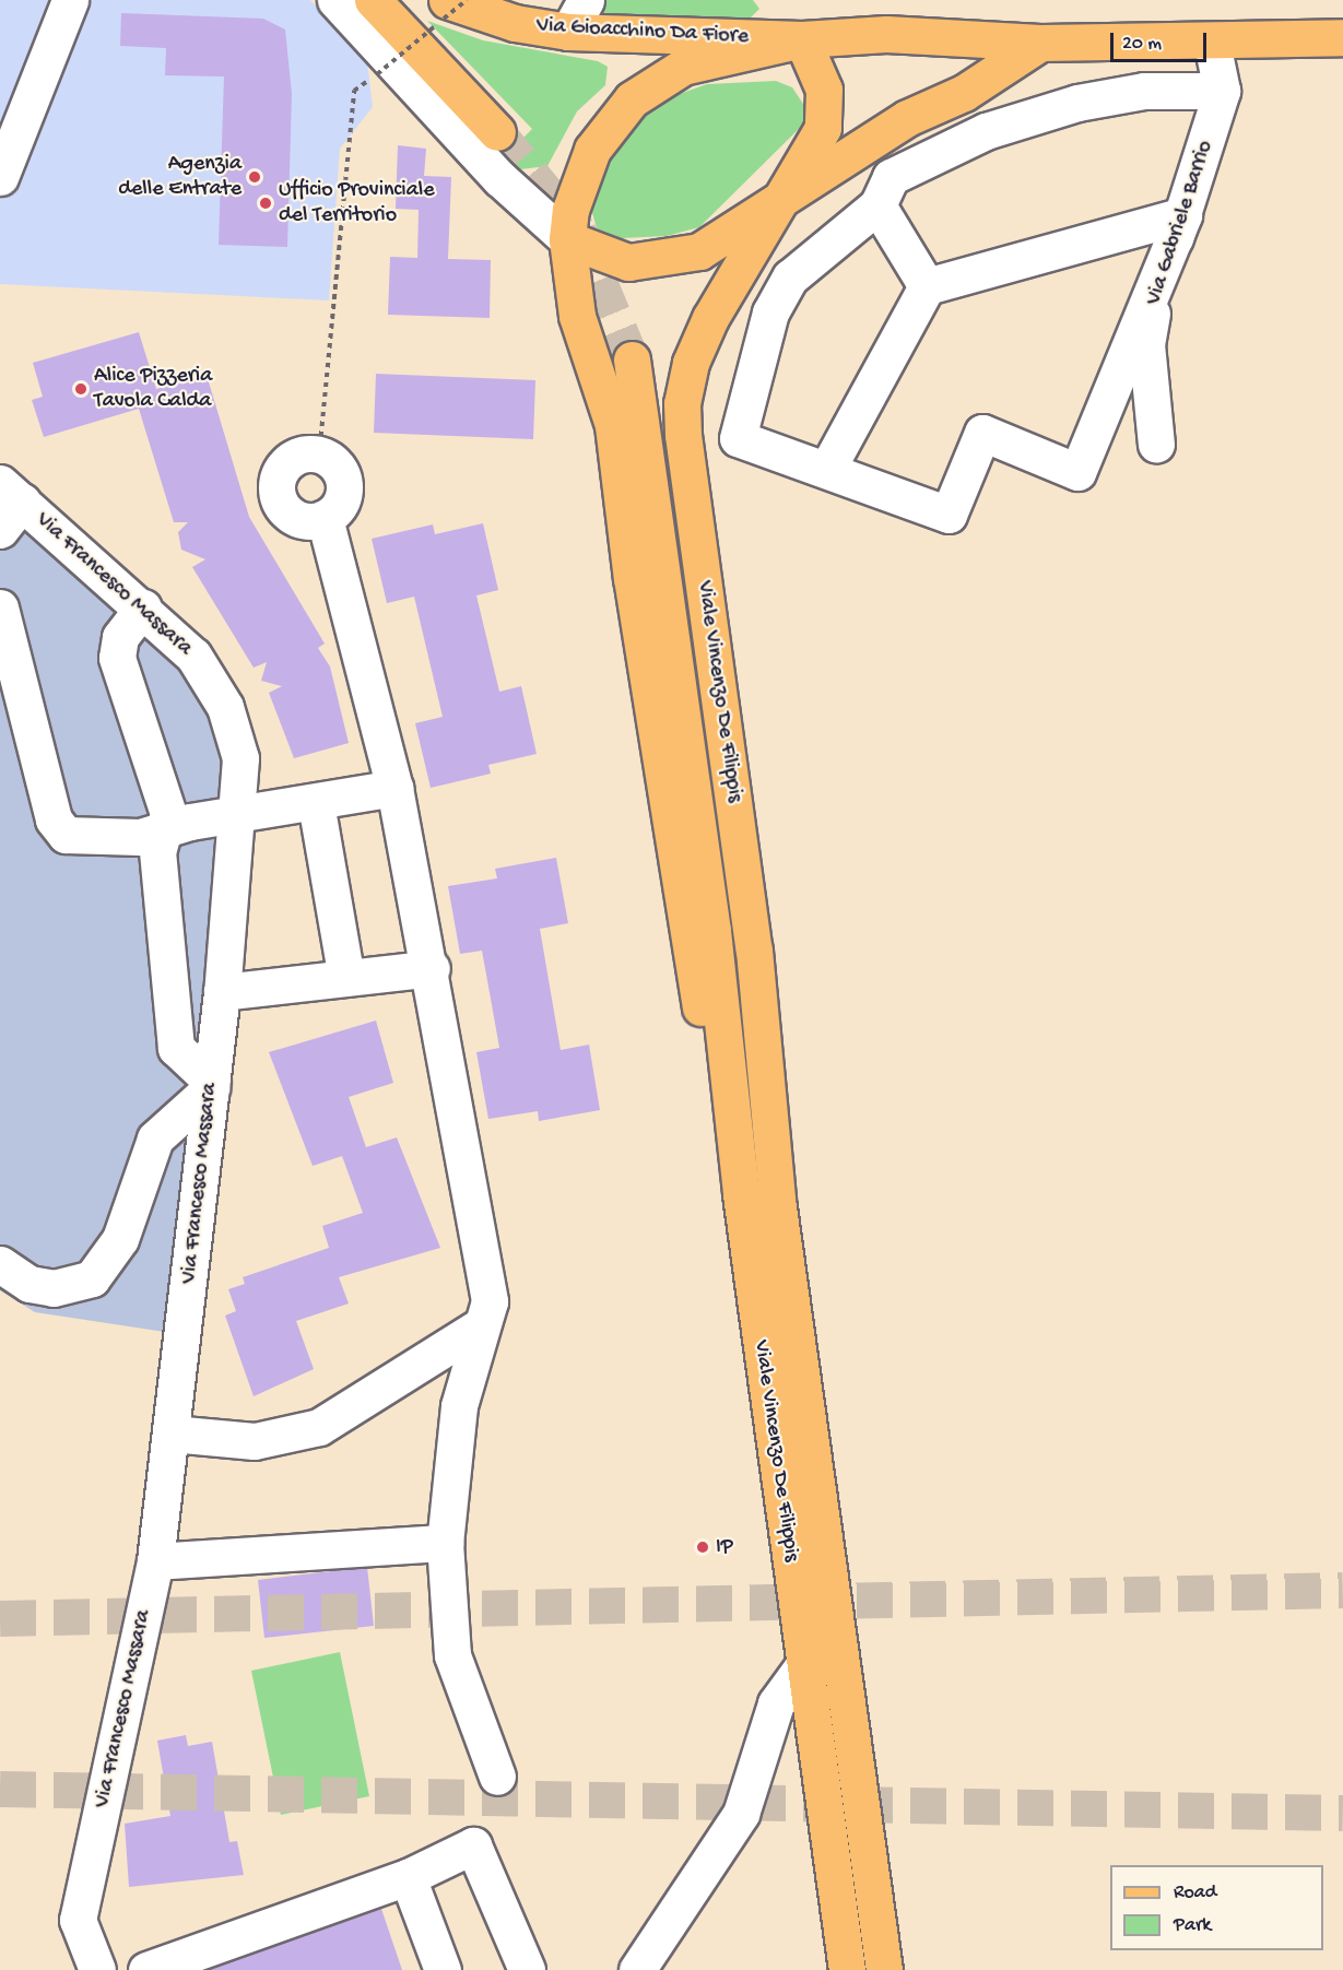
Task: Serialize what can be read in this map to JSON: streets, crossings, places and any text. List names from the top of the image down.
{
  "streets": {
    "main road": ["Via Gioacchino Da Fiore", "Viale Vincenzo De Filippis"],
    "street": ["Via Gabriele Barrio", "Via Francesco Massara"]
  },
  "crossings": [
    ["Via Gioacchino Da Fiore", "Via Gabriele Barrio"],
    ["Via Gioacchino Da Fiore", "Viale Vincenzo De Filippis"]
  ],
  "places": [
    "Agenzia delle Entrate",
    "Ufficio Provinciale del Territorio",
    "Alice Pizzeria Tavola Calda",
    "IP"
  ],
  "legend": ["Road", "Park"],
  "scale_bar": "20 m"
}
